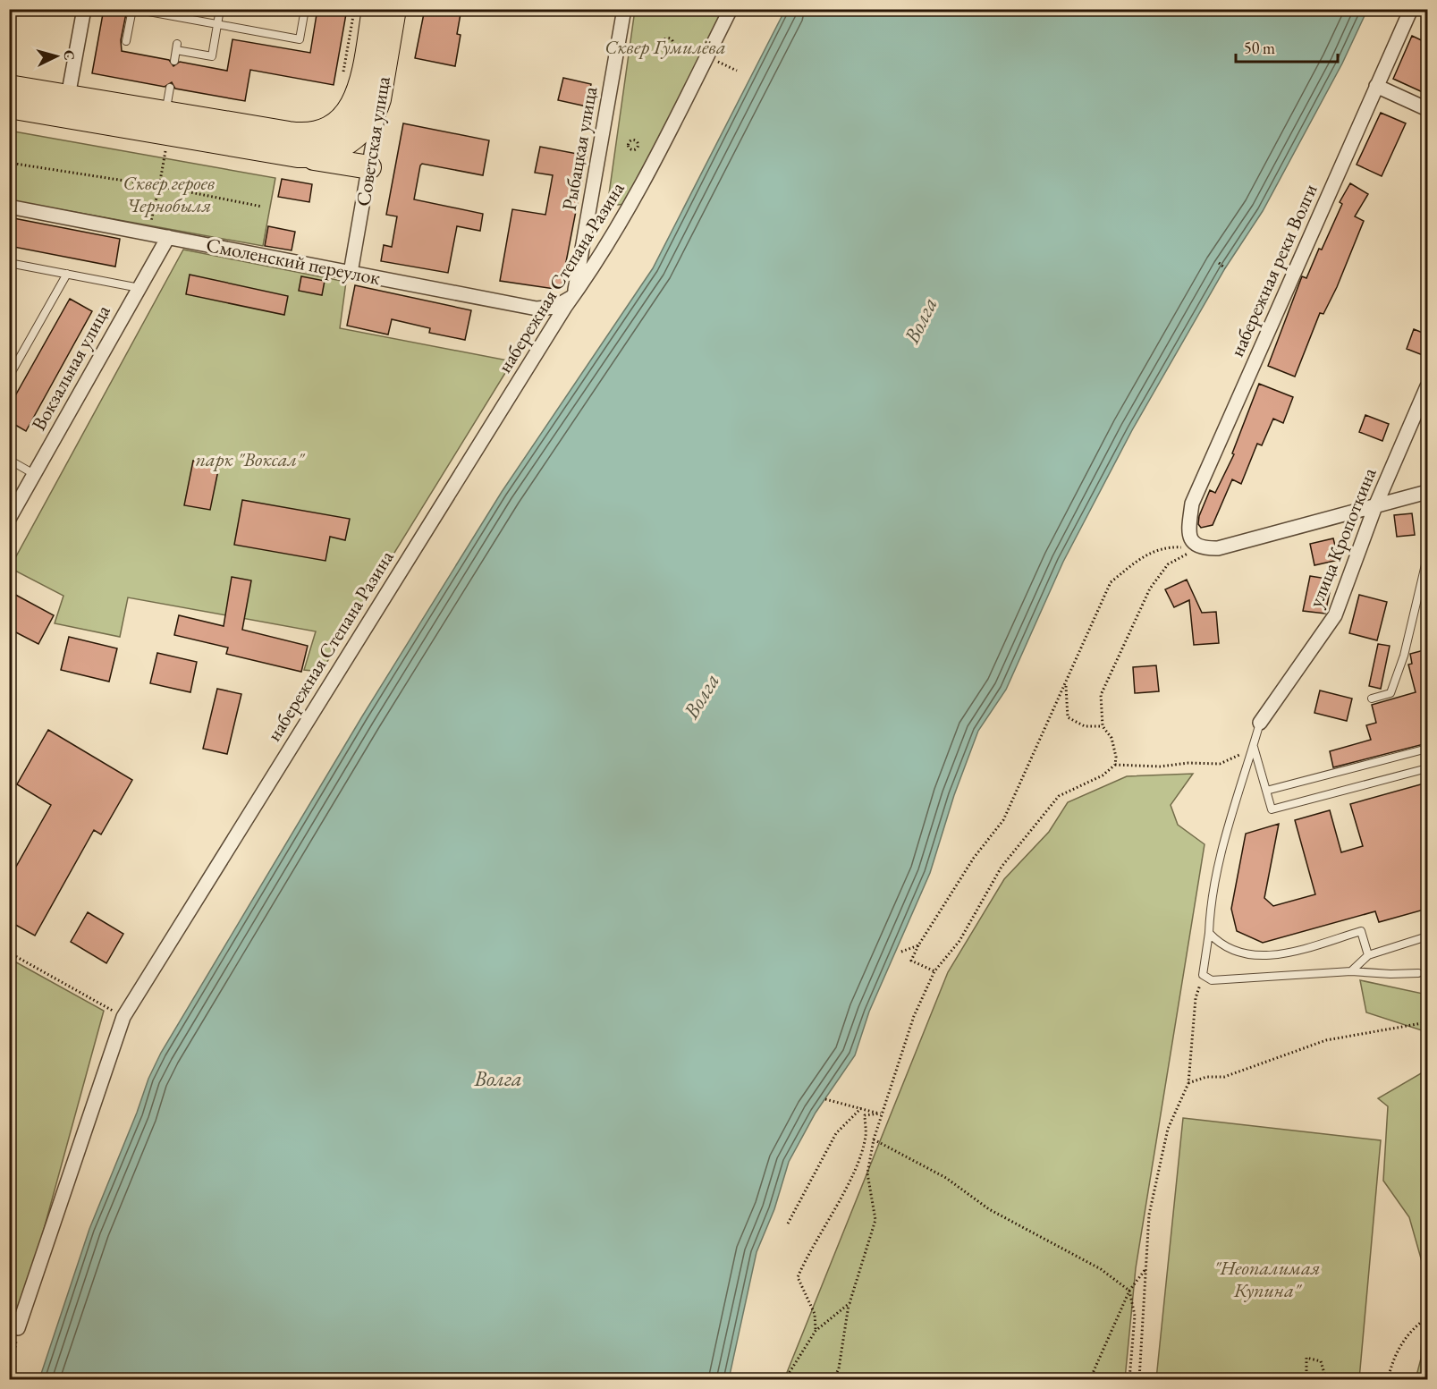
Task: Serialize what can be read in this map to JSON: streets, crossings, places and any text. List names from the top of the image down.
{
  "streets": {
    "main road": ["Советская улица"],
    "street": [
      "Рыбацкая улица",
      "Смоленский переулок",
      "набережная реки Волги",
      "набережная Степана Разина",
      "Вокзальная улица",
      "улица Кропоткина"
    ]
  },
  "crossings": [
    ["Советская улица", "Смоленский переулок"],
    ["Рыбацкая улица", "Смоленский переулок"],
    ["Рыбацкая улица", "набережная Степана Разина"],
    ["Смоленский переулок", "набережная Степана Разина"],
    ["Смоленский переулок", "Вокзальная улица"]
  ],
  "water": ["Волга"],
  "parks": [
    "Сквер Гумилёва",
    "Сквер героев Чернобыля",
    "парк \"Воксал\"",
    "\"Неопалимая Купина\""
  ],
  "scale_bar": "50 m",
  "north": "right"
}
